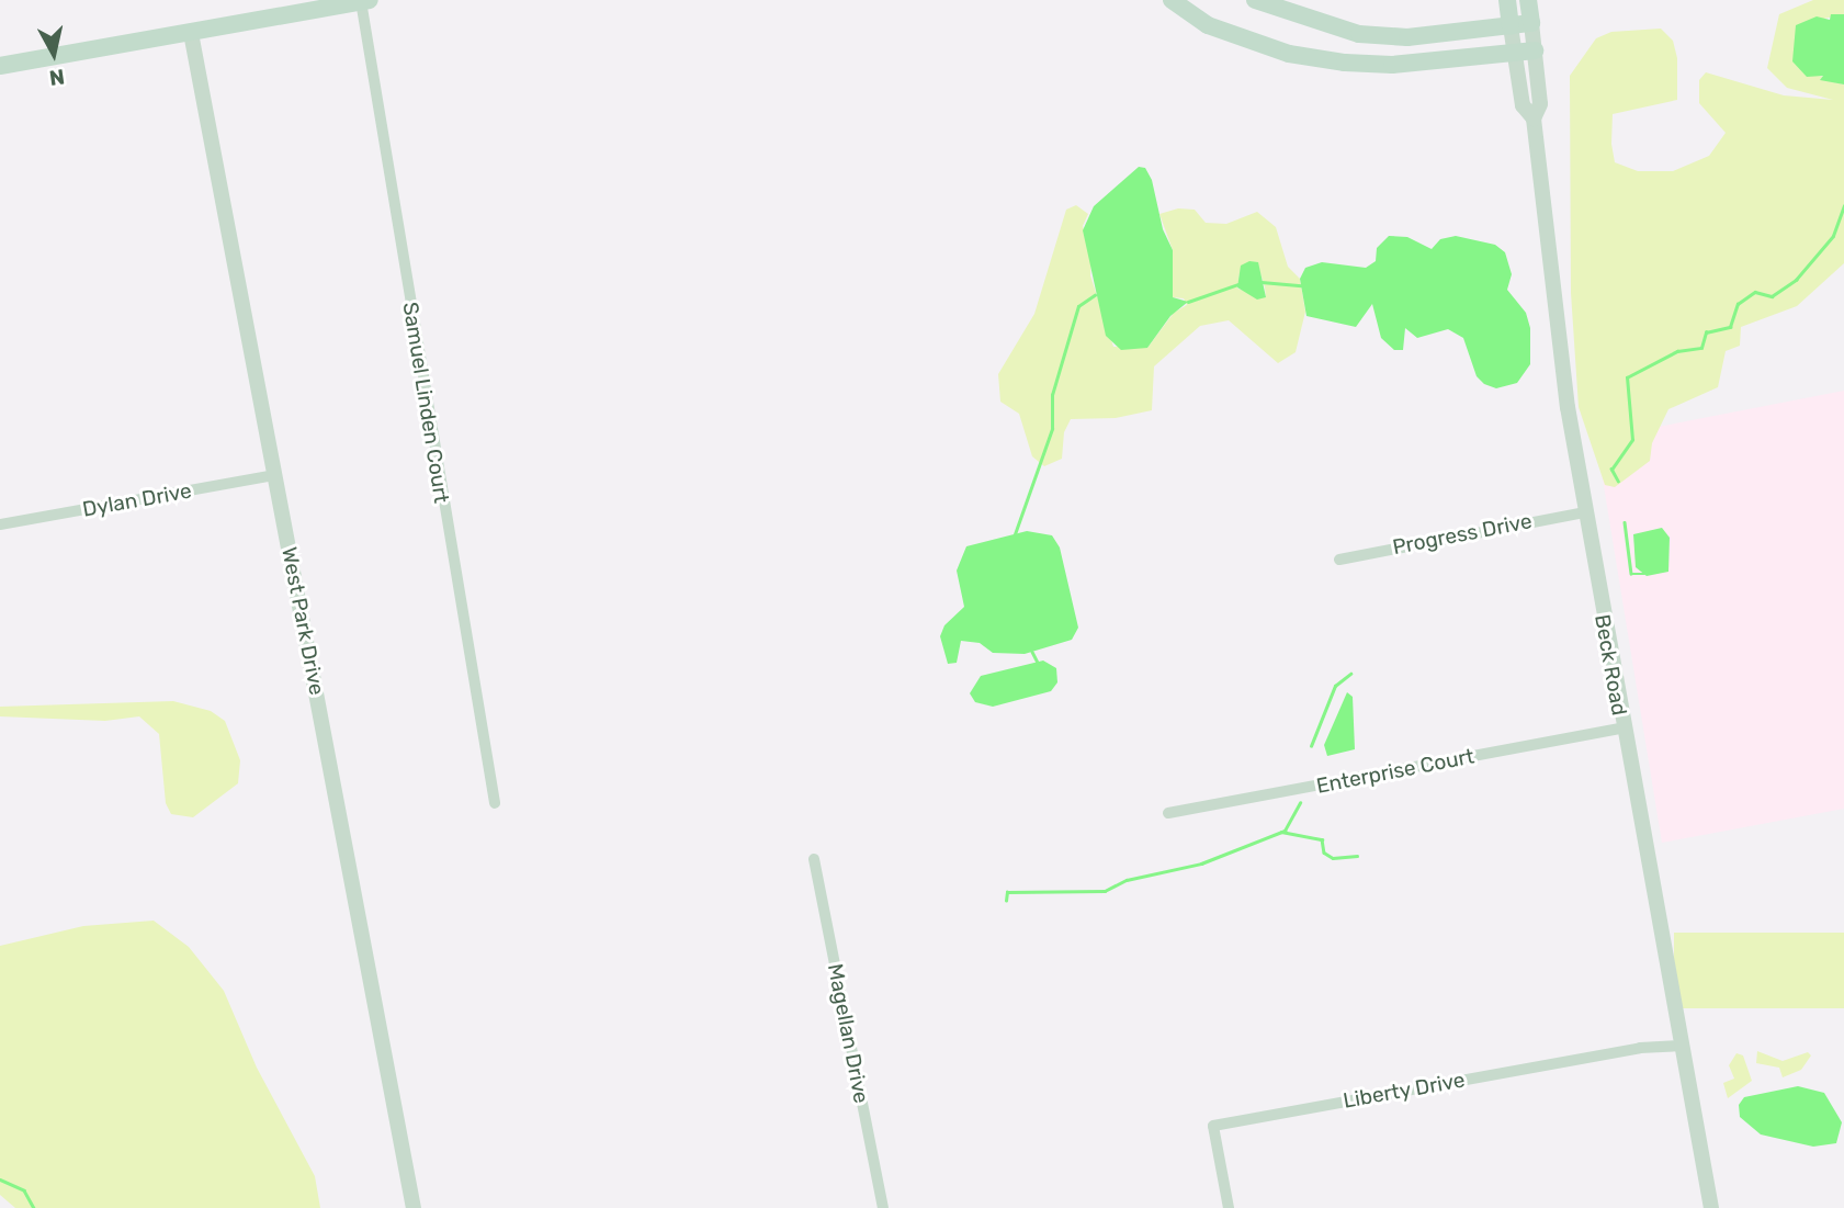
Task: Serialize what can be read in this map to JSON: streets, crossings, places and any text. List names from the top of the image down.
{
  "streets": {
    "main road": ["Beck Road"],
    "street": [
      "Samuel Linden Court",
      "Dylan Drive",
      "Progress Drive",
      "West Park Drive",
      "Enterprise Court",
      "Magellan Drive",
      "Liberty Drive"
    ]
  },
  "crossings": [
    ["Dylan Drive", "West Park Drive"],
    ["Progress Drive", "Beck Road"],
    ["Beck Road", "Enterprise Court"],
    ["Beck Road", "Liberty Drive"]
  ],
  "north": "bottom"
}
